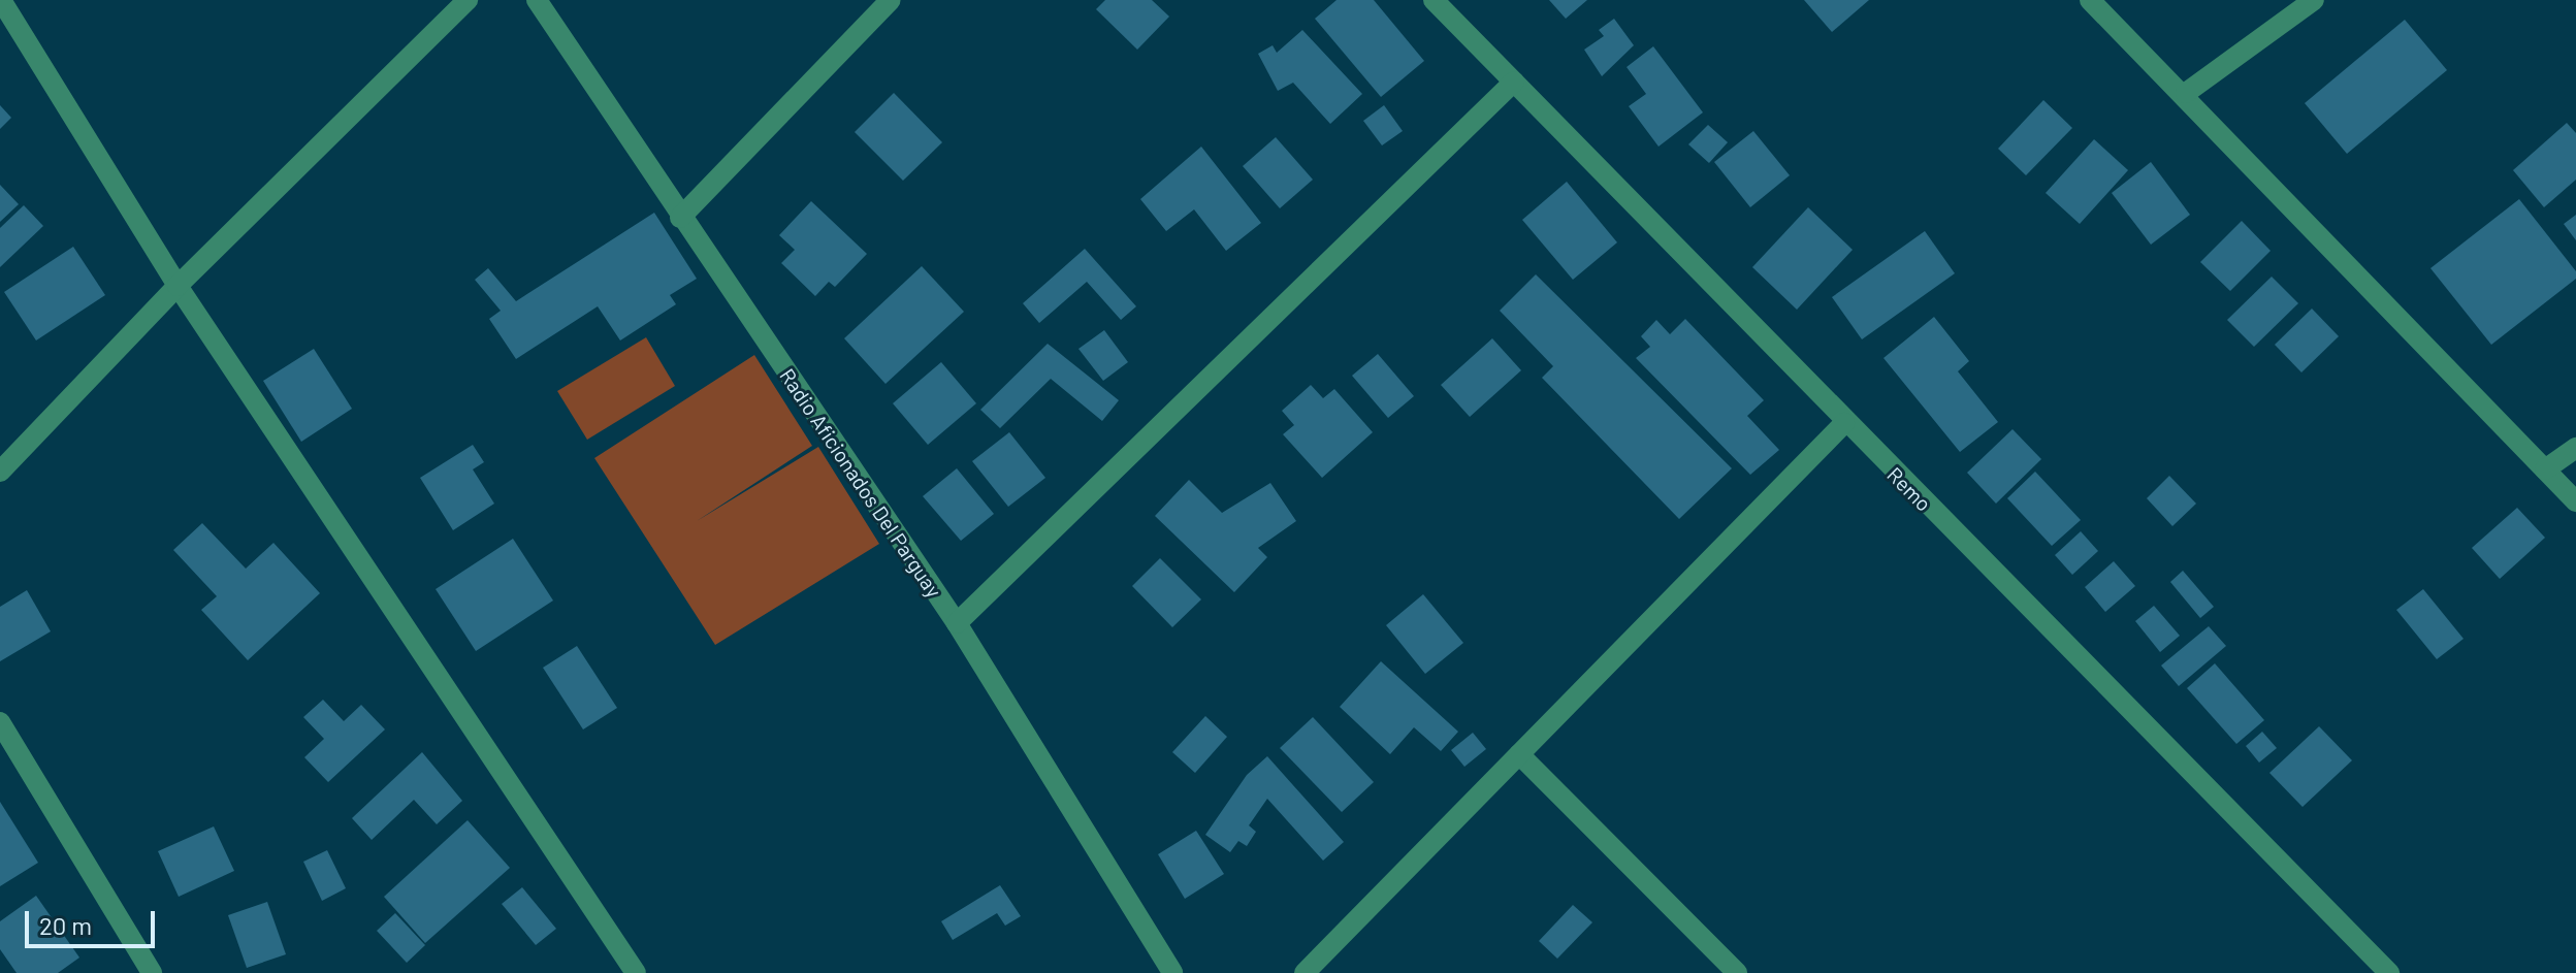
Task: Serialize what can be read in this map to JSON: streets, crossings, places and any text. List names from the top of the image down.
{
  "streets": {
    "street": ["Radio Aficionados Del Parguay", "Remo"]
  },
  "scale_bar": "20 m"
}
